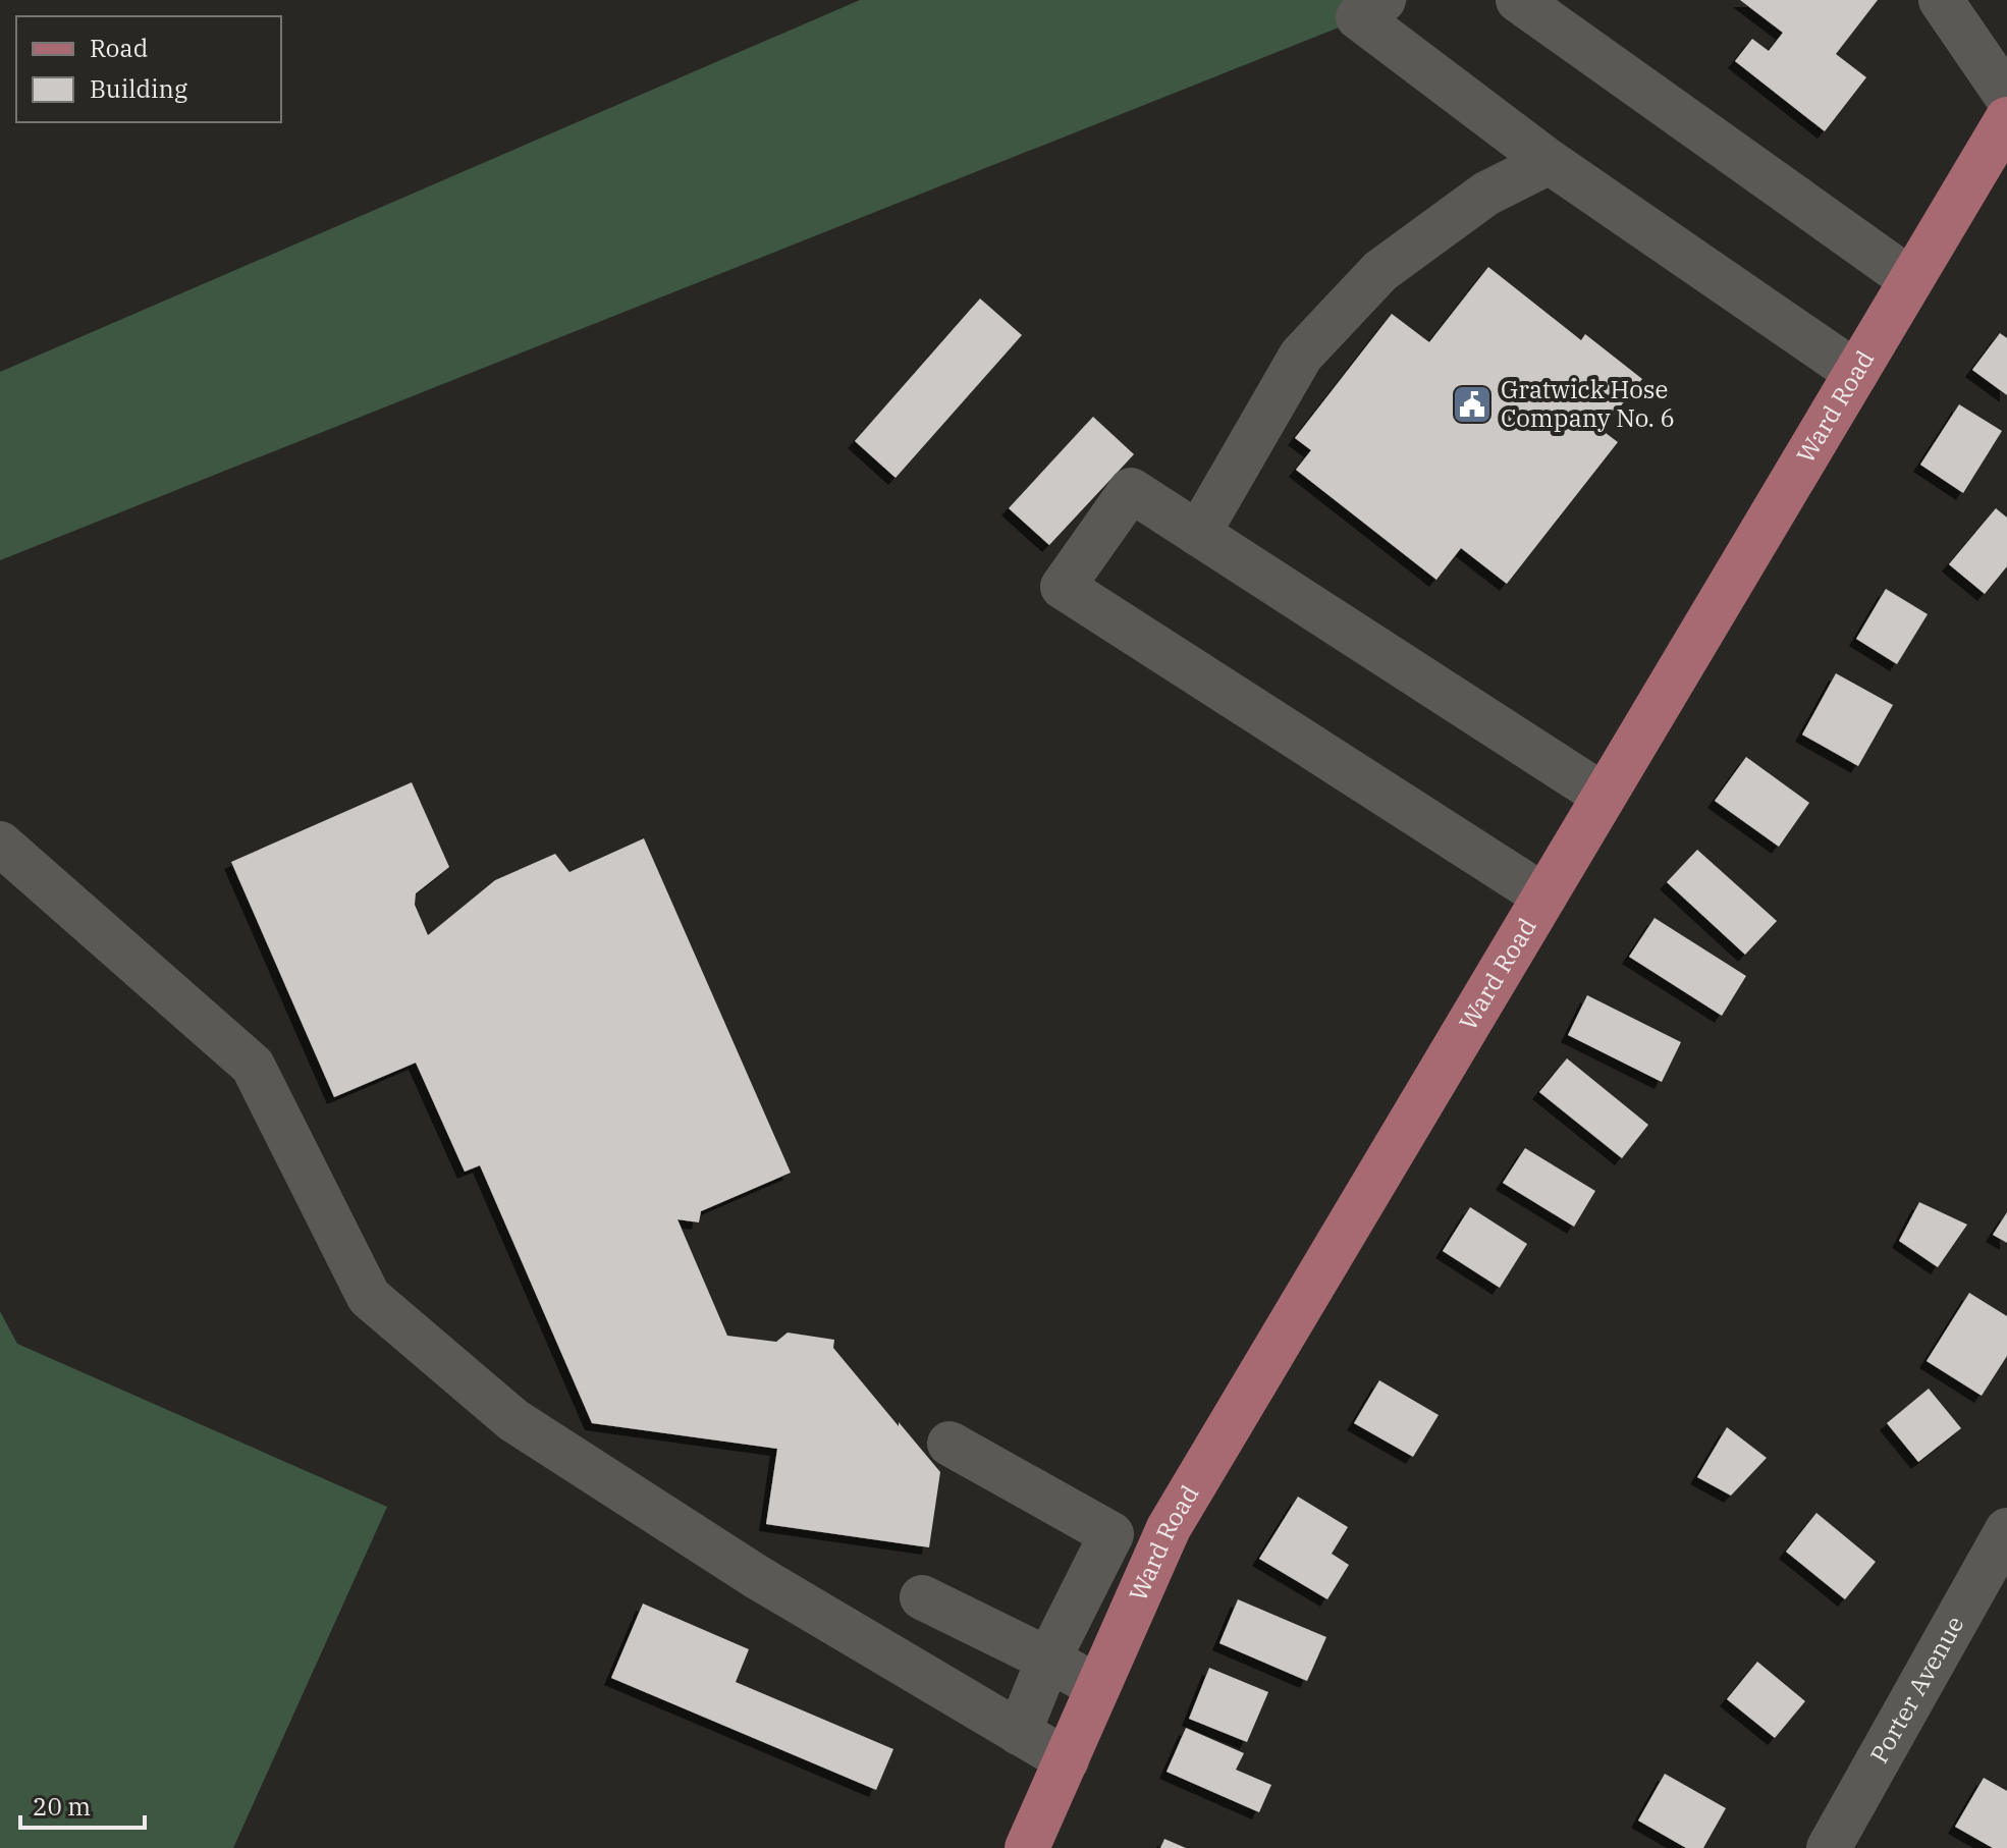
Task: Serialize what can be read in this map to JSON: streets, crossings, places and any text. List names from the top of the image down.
{
  "streets": {
    "main road": ["Ward Road"],
    "street": ["Porter Avenue"]
  },
  "places": {
    "public building": ["Gratwick Hose Company No. 6"]
  },
  "legend": ["Road", "Building"],
  "scale_bar": "20 m"
}
